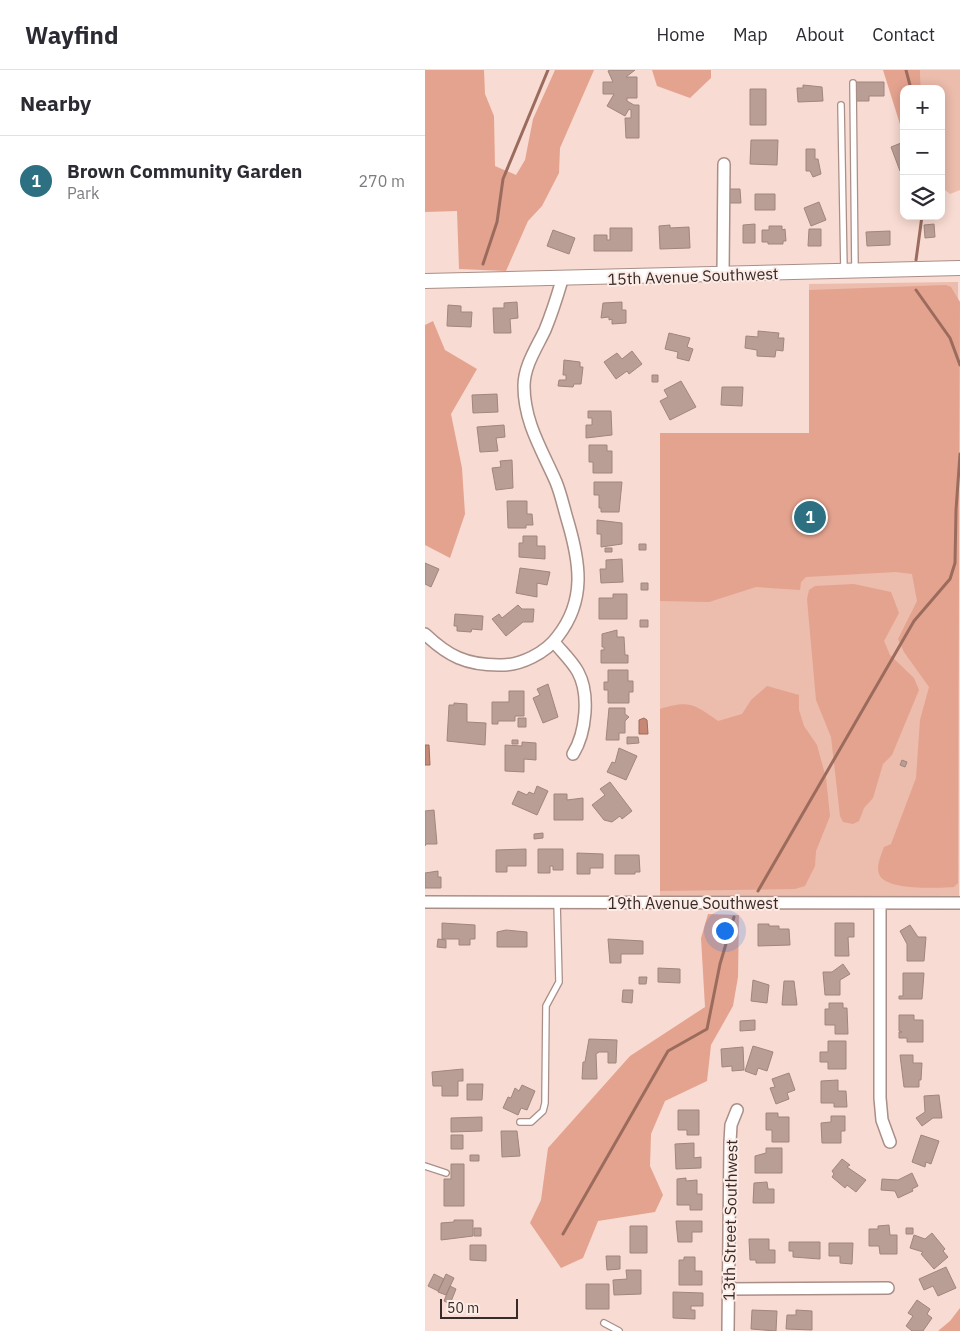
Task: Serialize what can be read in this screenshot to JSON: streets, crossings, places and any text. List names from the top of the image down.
{
  "streets": {
    "street": ["15th Avenue Southwest", "19th Avenue Southwest", "13th Street Southwest"]
  },
  "scale_bar": "50 m",
  "page": {
    "header": "Wayfind",
    "nav": [
      "Home",
      "Map",
      "About",
      "Contact"
    ],
    "heading": "Nearby",
    "map_buttons": ["+", "−"],
    "list": [
      {
        "mark": "1",
        "name": "Brown Community Garden",
        "note": "Park",
        "value": "270 m"
      }
    ],
    "pins": "1",
    "scale": "50 m"
  }
}
